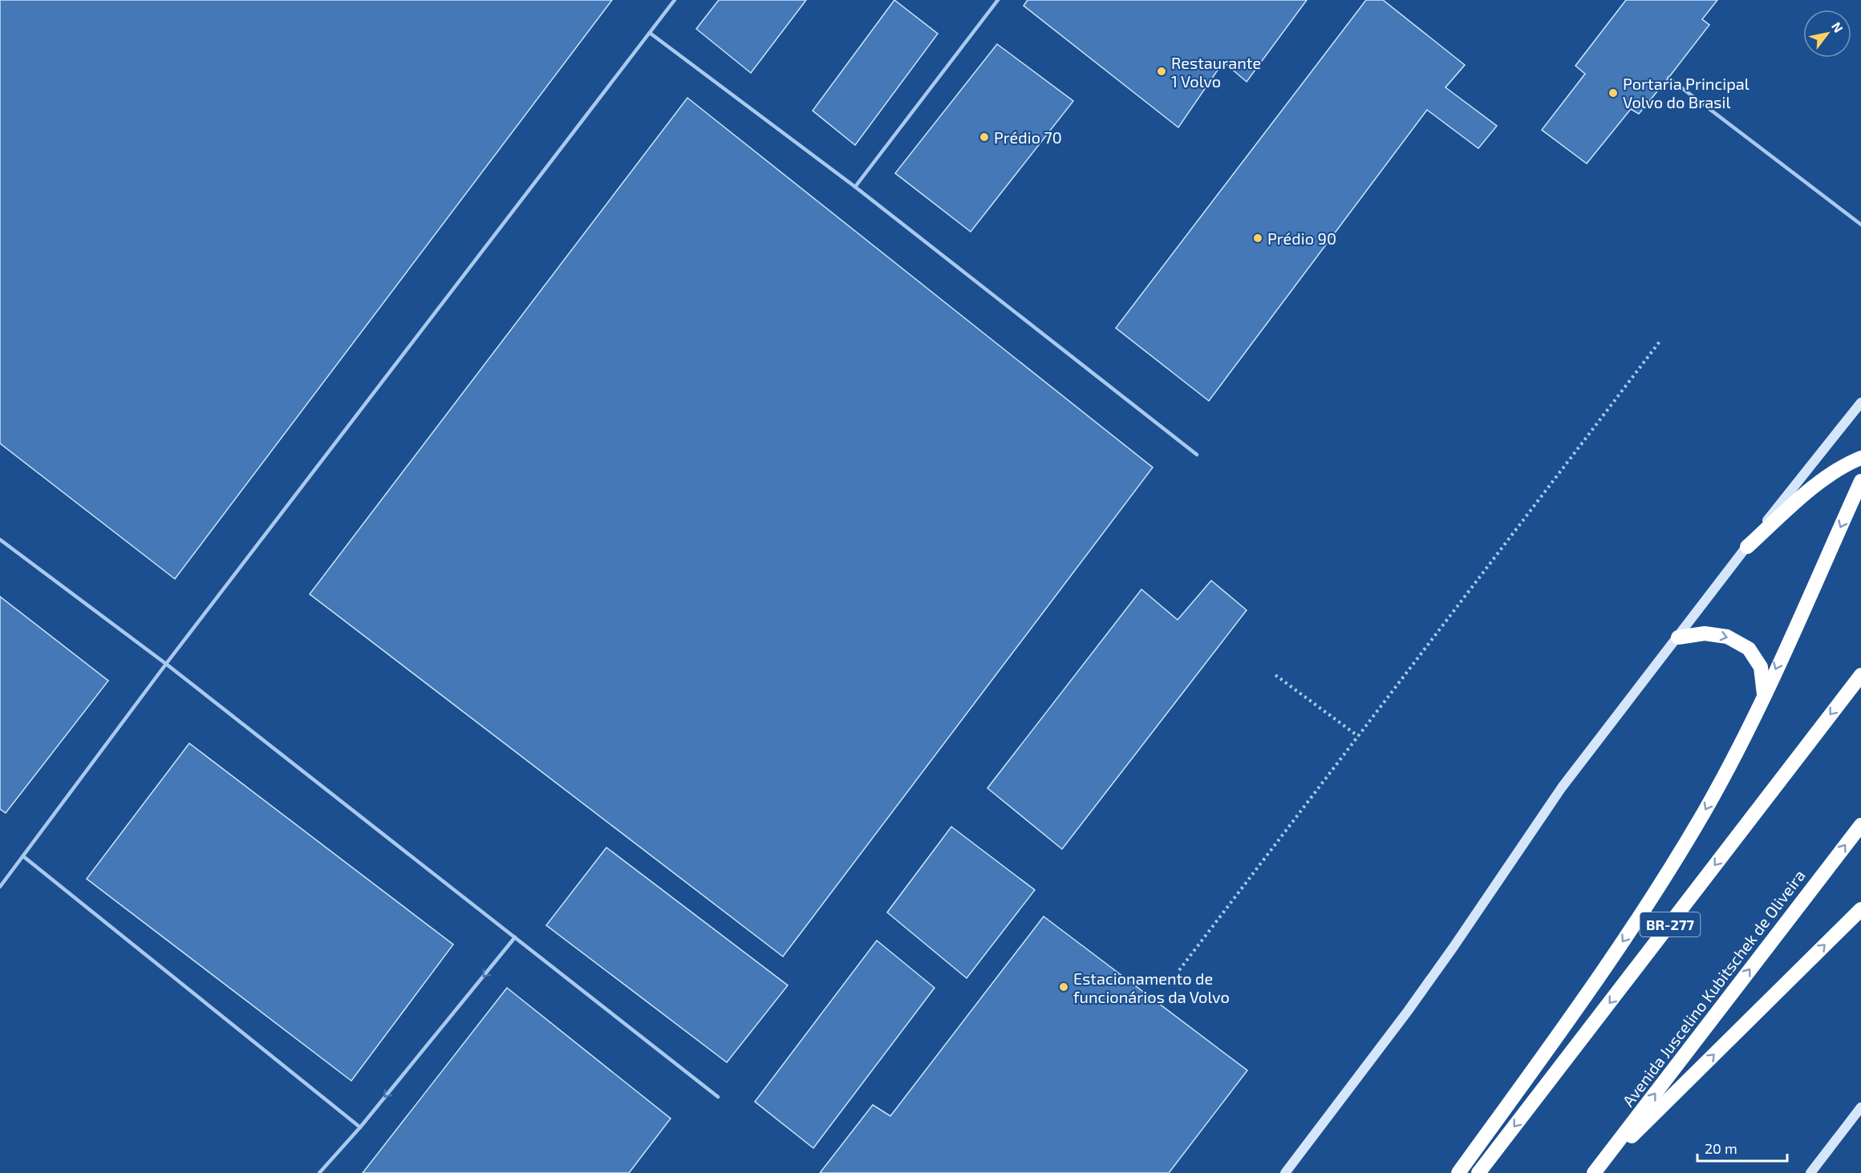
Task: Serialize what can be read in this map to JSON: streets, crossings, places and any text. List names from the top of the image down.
{
  "streets": {
    "highway": ["BR-277", "Avenida Juscelino Kubitschek de Oliveira"]
  },
  "places": [
    "Restaurante 1 Volvo",
    "Portaria Principal Volvo do Brasil",
    "Prédio 70",
    "Prédio 90",
    "Estacionamento de funcionários da Volvo"
  ],
  "scale_bar": "20 m",
  "north": "top right"
}
